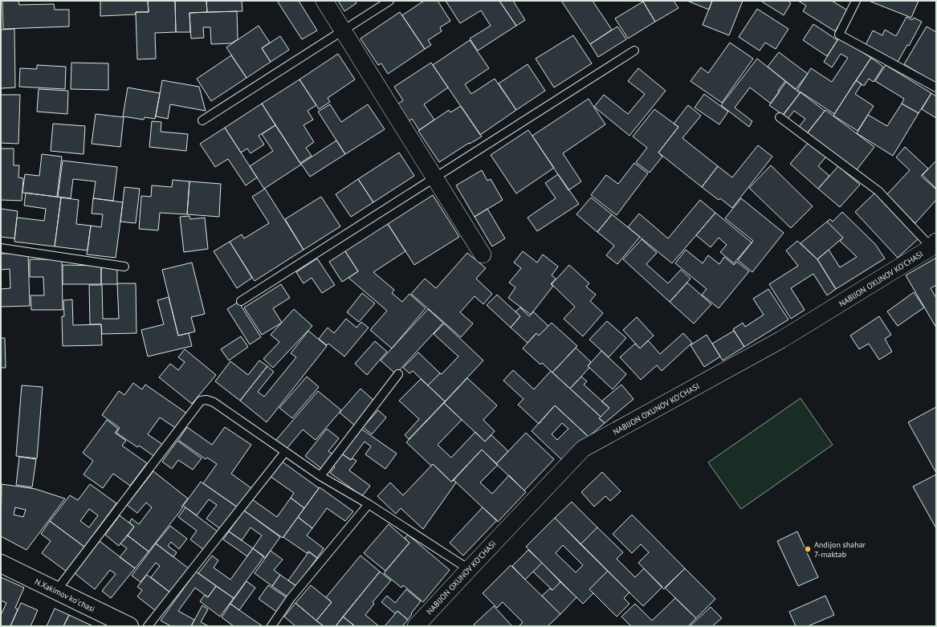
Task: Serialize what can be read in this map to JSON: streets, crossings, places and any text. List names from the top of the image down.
{
  "streets": {
    "main road": ["N.Xakimov koʻchasi"],
    "street": ["NABIJON OXUNOV KO'CHASI"]
  },
  "places": ["Andijon shahar 7-maktab"]
}
